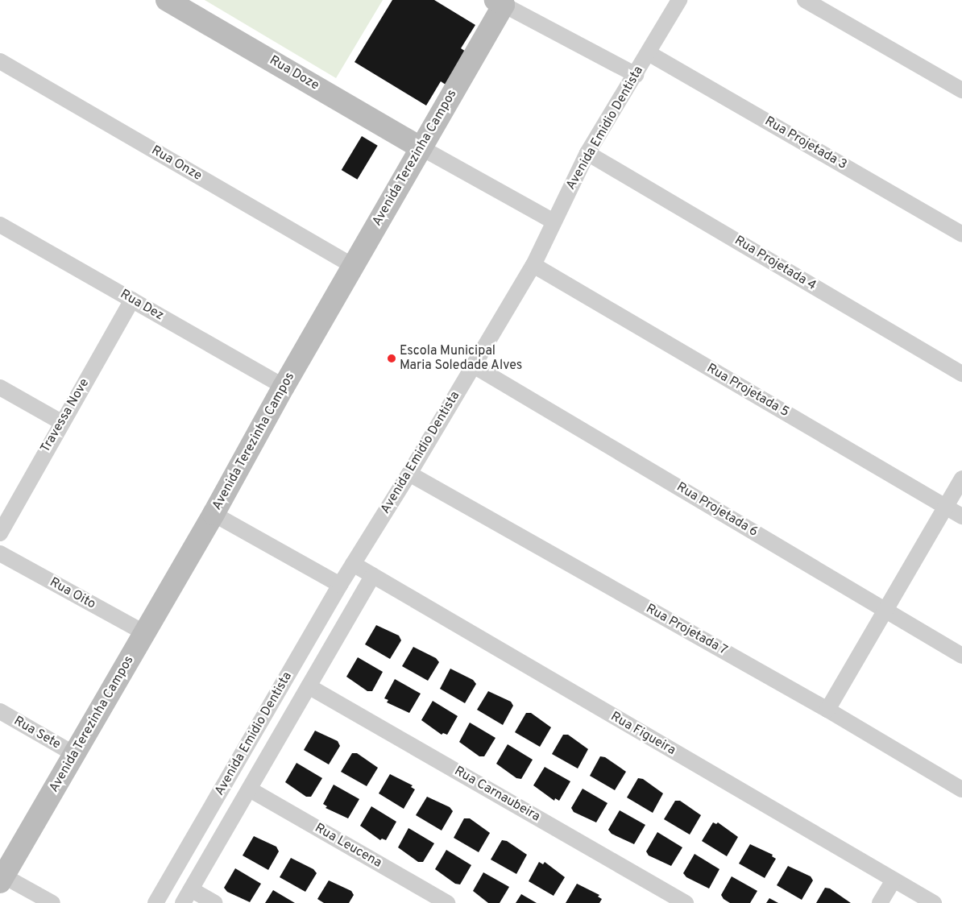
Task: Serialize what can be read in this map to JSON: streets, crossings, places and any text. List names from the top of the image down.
{
  "streets": {
    "street": [
      "Rua Doze",
      "Avenida Emidio Dentista",
      "Rua Projetada 3",
      "Avenida Terezinha Campos",
      "Rua Onze",
      "Rua Projetada 4",
      "Rua Dez",
      "Rua Projetada 5",
      "Travessa Nove",
      "Rua Projetada 6",
      "Rua Oito",
      "Rua Projetada 7",
      "Rua Sete",
      "Rua Figueira",
      "Rua Carnaubeira",
      "Rua Leucena"
    ]
  },
  "crossings": [
    ["Rua Doze", "Avenida Terezinha Campos"],
    ["Avenida Emidio Dentista", "Rua Projetada 3"],
    ["Avenida Emidio Dentista", "Rua Projetada 4"],
    ["Avenida Emidio Dentista", "Rua Projetada 5"],
    ["Avenida Emidio Dentista", "Rua Projetada 6"],
    ["Avenida Emidio Dentista", "Rua Projetada 7"],
    ["Avenida Emidio Dentista", "Rua Figueira"],
    ["Avenida Emidio Dentista", "Rua Carnaubeira"],
    ["Avenida Emidio Dentista", "Rua Leucena"],
    ["Avenida Terezinha Campos", "Rua Onze"],
    ["Avenida Terezinha Campos", "Rua Dez"],
    ["Avenida Terezinha Campos", "Rua Oito"],
    ["Avenida Terezinha Campos", "Rua Sete"],
    ["Rua Dez", "Travessa Nove"]
  ],
  "places": ["Escola Municipal Maria Soledade Alves"]
}
